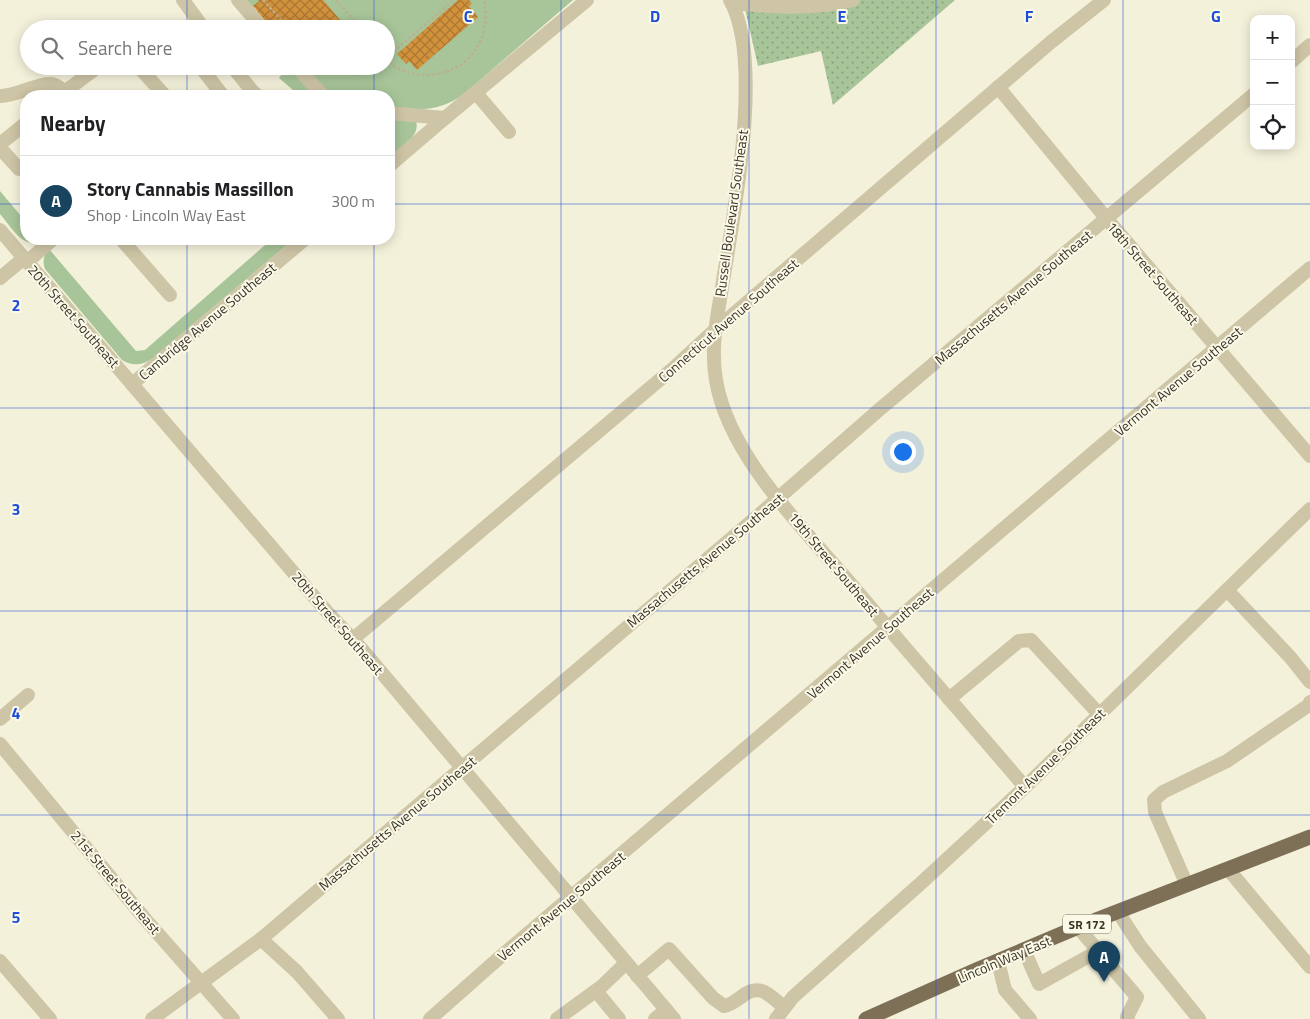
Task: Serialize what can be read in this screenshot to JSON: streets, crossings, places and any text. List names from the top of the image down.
{
  "streets": {
    "main road": ["SR 172", "Lincoln Way East"],
    "street": [
      "Russell Boulevard Southeast",
      "18th Street Southeast",
      "Massachusetts Avenue Southeast",
      "20th Street Southeast",
      "Connecticut Avenue Southeast",
      "Cambridge Avenue Southeast",
      "Vermont Avenue Southeast",
      "19th Street Southeast",
      "Tremont Avenue Southeast",
      "21st Street Southeast"
    ]
  },
  "crossings": [
    ["Russell Boulevard Southeast", "Connecticut Avenue Southeast"],
    ["Russell Boulevard Southeast", "19th Street Southeast"],
    ["18th Street Southeast", "Massachusetts Avenue Southeast"],
    ["18th Street Southeast", "Connecticut Avenue Southeast"],
    ["18th Street Southeast", "Vermont Avenue Southeast"],
    ["Massachusetts Avenue Southeast", "20th Street Southeast"],
    ["Massachusetts Avenue Southeast", "19th Street Southeast"],
    ["Massachusetts Avenue Southeast", "21st Street Southeast"],
    ["20th Street Southeast", "Connecticut Avenue Southeast"],
    ["20th Street Southeast", "Cambridge Avenue Southeast"],
    ["20th Street Southeast", "Vermont Avenue Southeast"],
    ["Vermont Avenue Southeast", "19th Street Southeast"],
    ["19th Street Southeast", "Tremont Avenue Southeast"]
  ],
  "page": {
    "map_buttons": ["+", "−"],
    "search": "Search here",
    "heading": "Nearby",
    "list": [
      {
        "mark": "A",
        "name": "Story Cannabis Massillon",
        "note": "Shop · Lincoln Way East",
        "value": "300 m"
      }
    ],
    "pins": "A"
  },
  "grid": {
    "columns": [
      "C",
      "D",
      "E",
      "F",
      "G"
    ],
    "rows": [
      "2",
      "3",
      "4",
      "5"
    ]
  }
}
